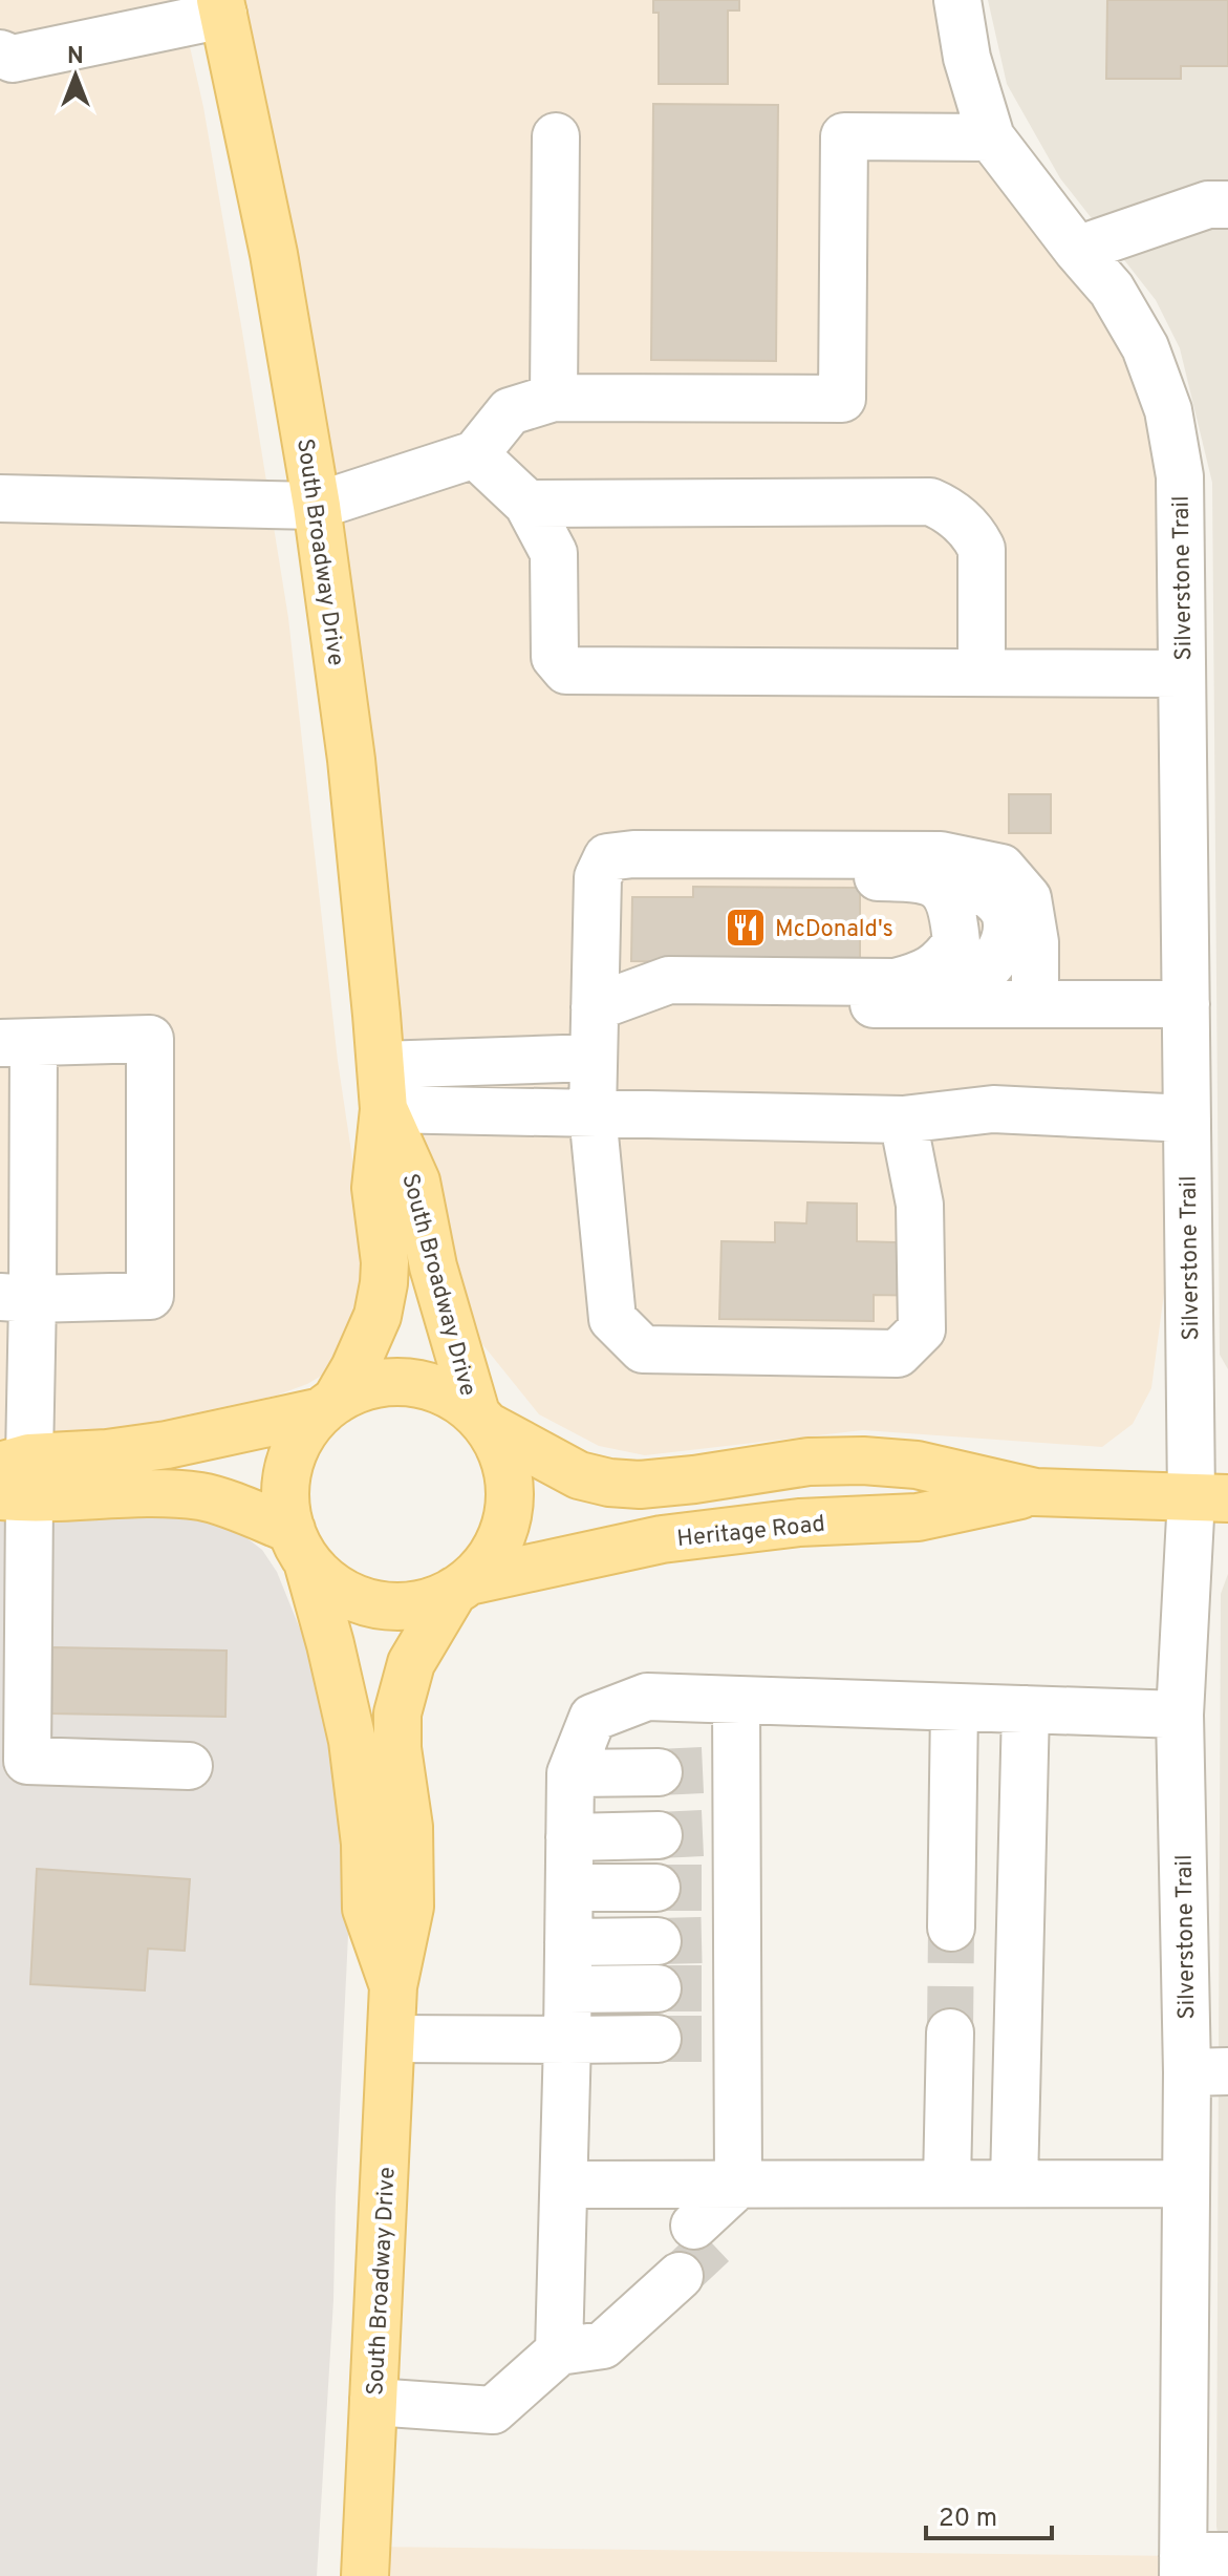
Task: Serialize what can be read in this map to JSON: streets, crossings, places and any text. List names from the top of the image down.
{
  "streets": {
    "main road": ["South Broadway Drive", "Heritage Road"],
    "street": ["Silverstone Trail"]
  },
  "crossings": [
    ["South Broadway Drive", "Heritage Road"],
    ["Silverstone Trail", "Heritage Road"]
  ],
  "places": {
    "restaurant": ["McDonald's"]
  },
  "scale_bar": "20 m",
  "north": "top"
}
